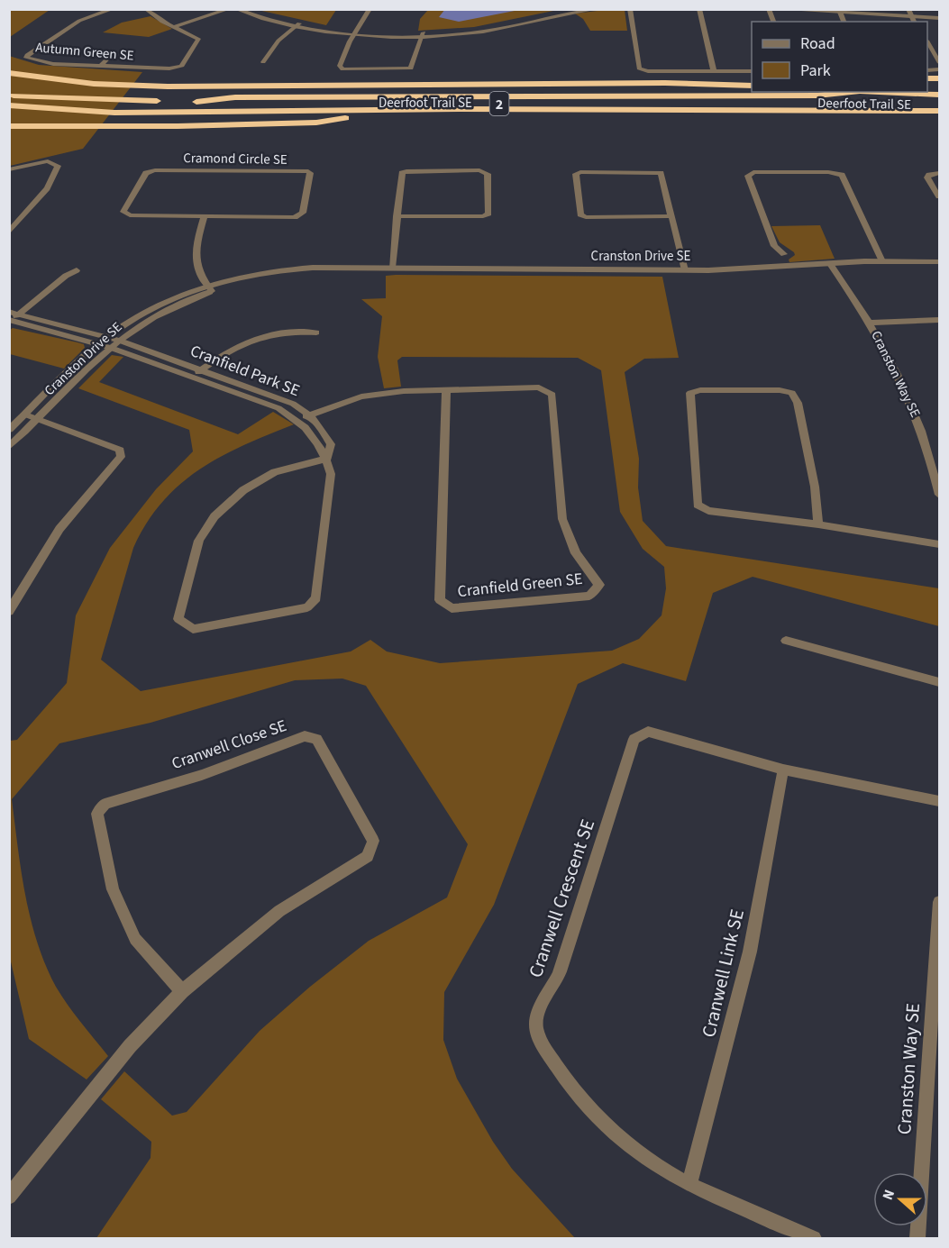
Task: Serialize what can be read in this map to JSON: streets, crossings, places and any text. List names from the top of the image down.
{
  "streets": {
    "highway": ["Deerfoot Trail SE", "2"],
    "street": [
      "Autumn Green SE",
      "Cramond Circle SE",
      "Cranston Drive SE",
      "Cranfield Park SE",
      "Cranston Way SE",
      "Cranfield Green SE",
      "Cranwell Close SE",
      "Cranwell Crescent SE",
      "Cranwell Link SE"
    ]
  },
  "crossings": [
    ["Cranston Drive SE", "Cranfield Park SE"],
    ["Cranston Drive SE", "Cranston Way SE"],
    ["Cranfield Park SE", "Cranfield Green SE"],
    ["Cranwell Crescent SE", "Cranwell Link SE"]
  ],
  "legend": ["Road", "Park"],
  "north": "left"
}
